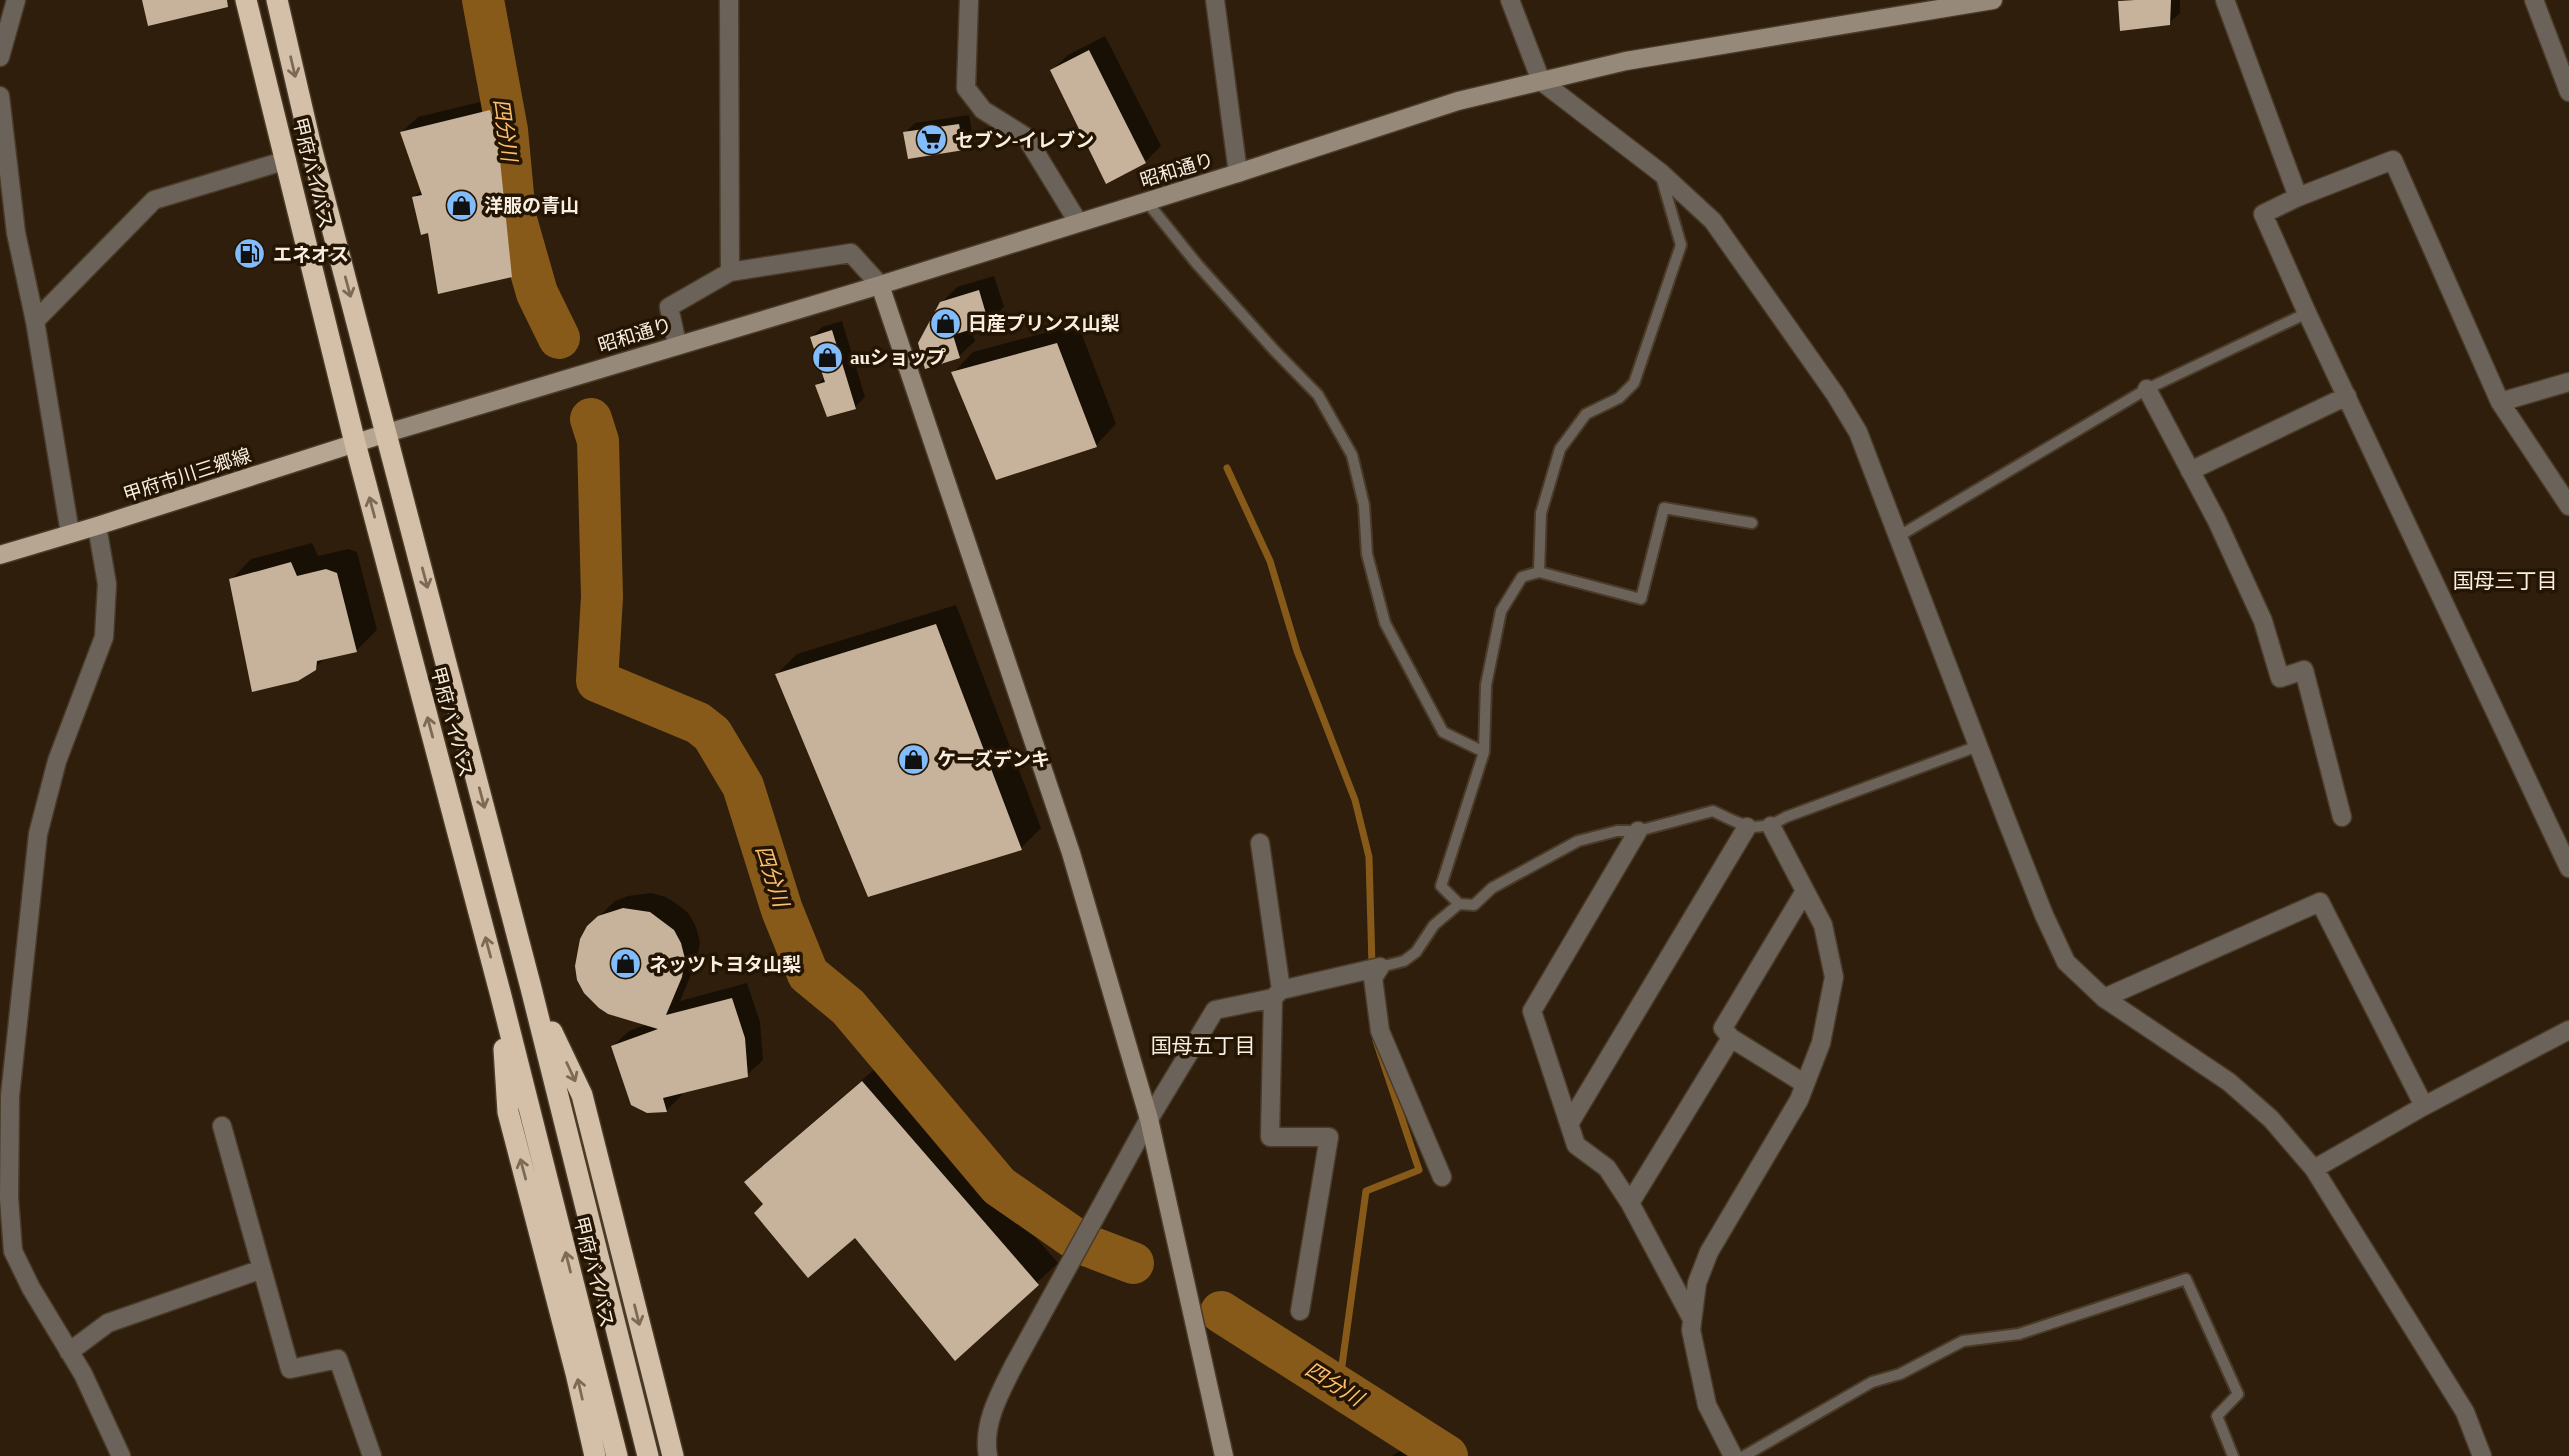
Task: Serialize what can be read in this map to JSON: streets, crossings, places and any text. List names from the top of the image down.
{
  "streets": {
    "highway": ["甲府バイパス"],
    "main road": ["甲府市川三郷線"],
    "street": ["昭和通り"]
  },
  "crossings": [
    ["昭和通り", "甲府バイパス"],
    ["昭和通り", "甲府市川三郷線"],
    ["甲府バイパス", "甲府市川三郷線"]
  ],
  "districts": ["国母三丁目", "国母五丁目"],
  "water": ["四分川"],
  "places": {
    "supermarket": ["セブン-イレブン"],
    "shop": [
      "洋服の青山",
      "日産プリンス山梨",
      "auショップ",
      "ケーズデンキ",
      "ネッツトヨタ山梨"
    ],
    "fuel station": ["エネオス"]
  }
}
